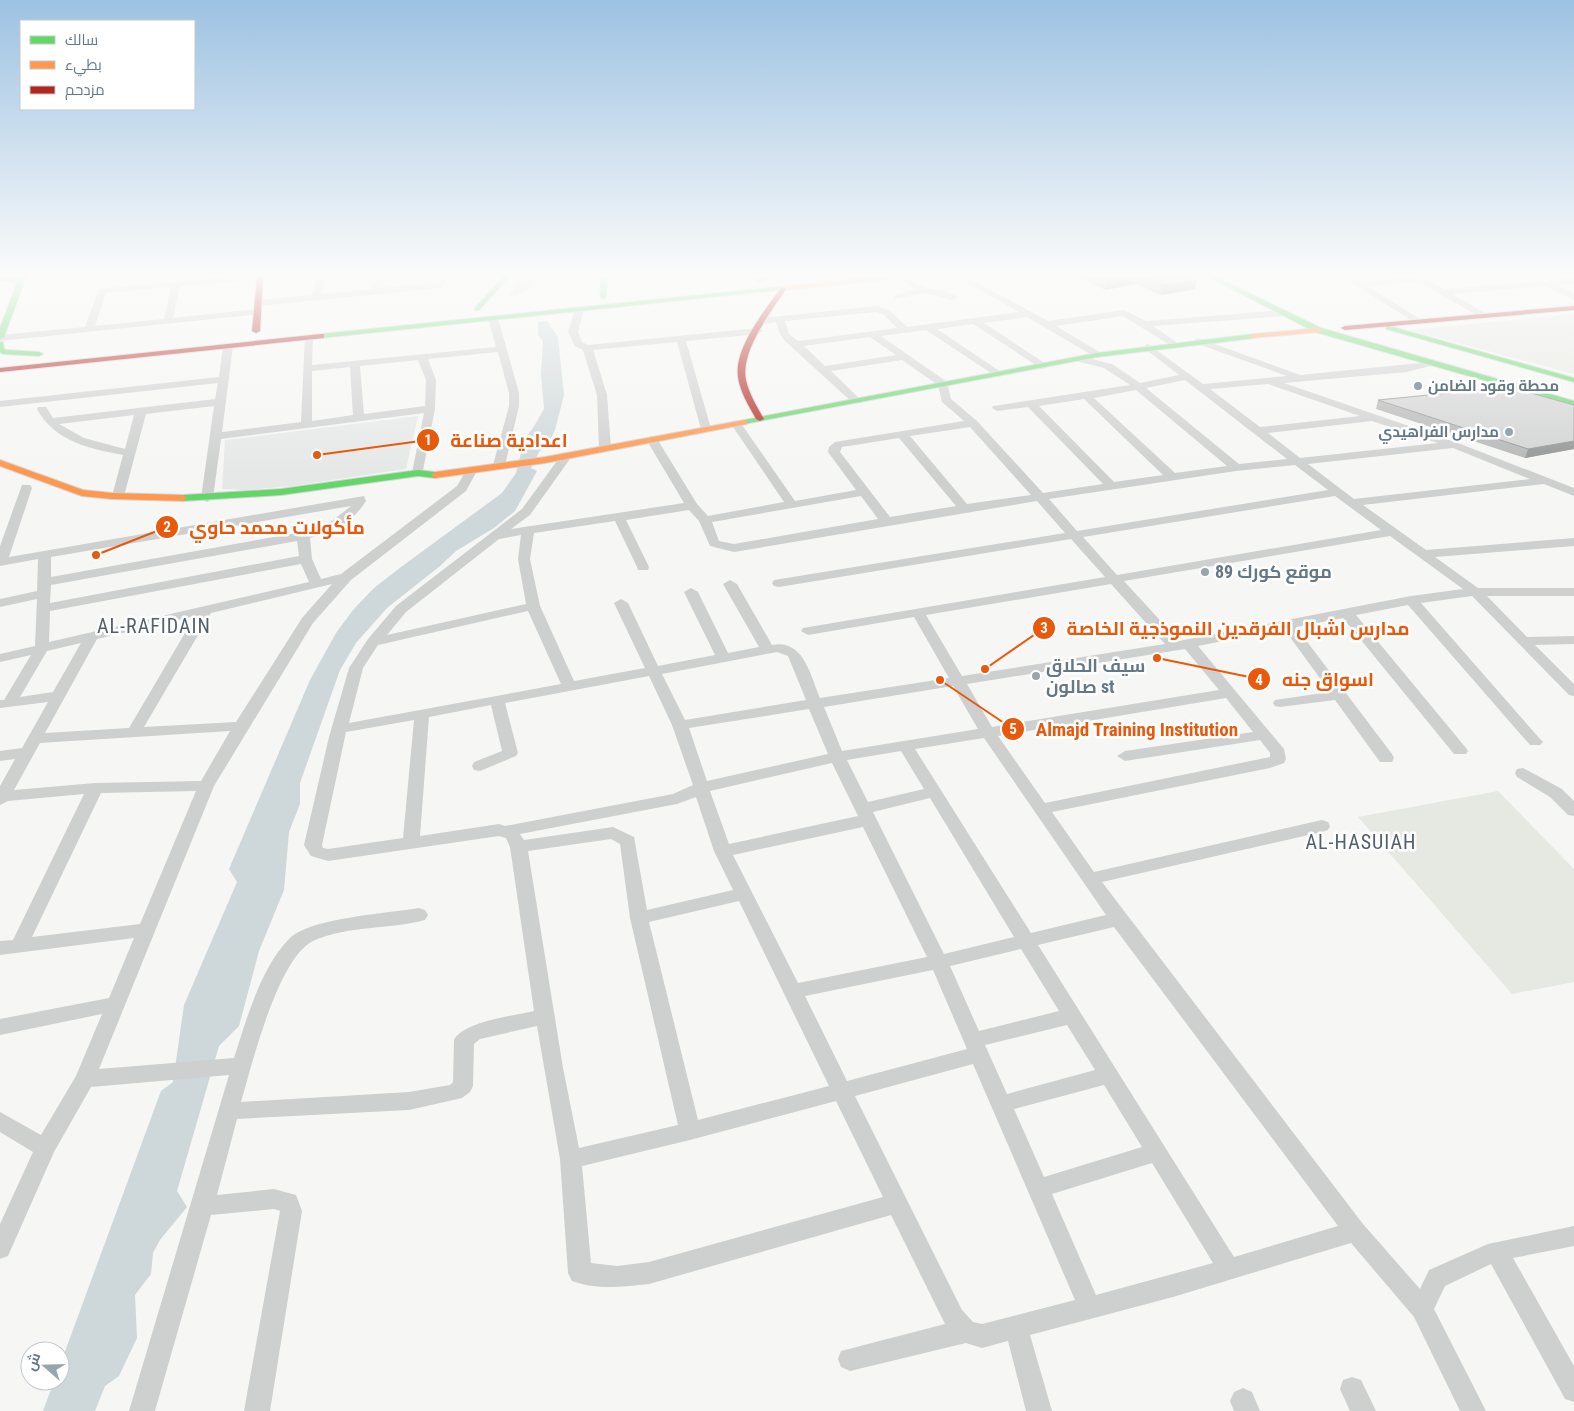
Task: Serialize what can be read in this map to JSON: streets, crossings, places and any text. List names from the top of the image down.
{
  "districts": ["AL-RAFIDAIN", "AL-HASUIAH"],
  "places": [
    "محطة وقود الضامن",
    "مدارس الفراهيدي",
    "اعدادية صناعة",
    "مأكولات محمد حاوي",
    "موقع كورك 89",
    "اسواق جنه",
    "مدارس اشبال الفرقدين النموذجية الخاصة",
    "سيف الحلاق صالون st",
    "Almajd Training Institution"
  ],
  "legend": ["سالك", "بطيء", "مزدحم"],
  "north": "left"
}
